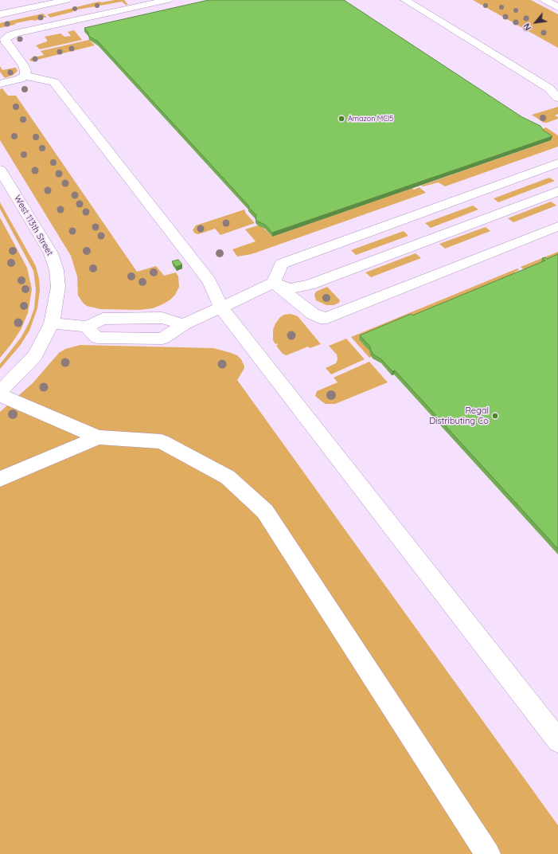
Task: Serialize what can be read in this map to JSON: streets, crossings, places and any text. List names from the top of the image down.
{
  "streets": {
    "street": ["West 113th Street"]
  },
  "places": ["Amazon MCI5", "Regal Distributing Co"],
  "north": "bottom left"
}
